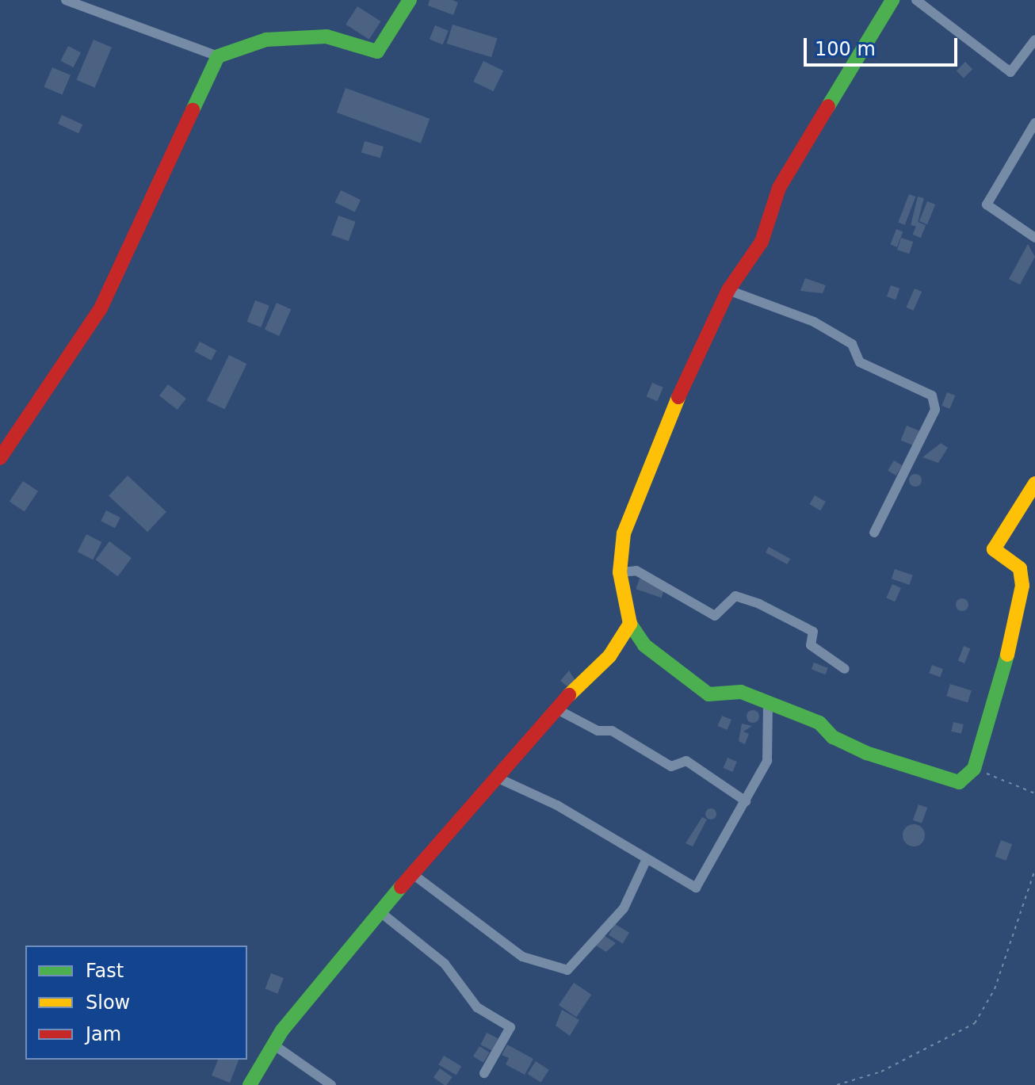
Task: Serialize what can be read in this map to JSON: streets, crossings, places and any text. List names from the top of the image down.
{
  "legend": ["Fast", "Slow", "Jam"],
  "scale_bar": "100 m"
}
